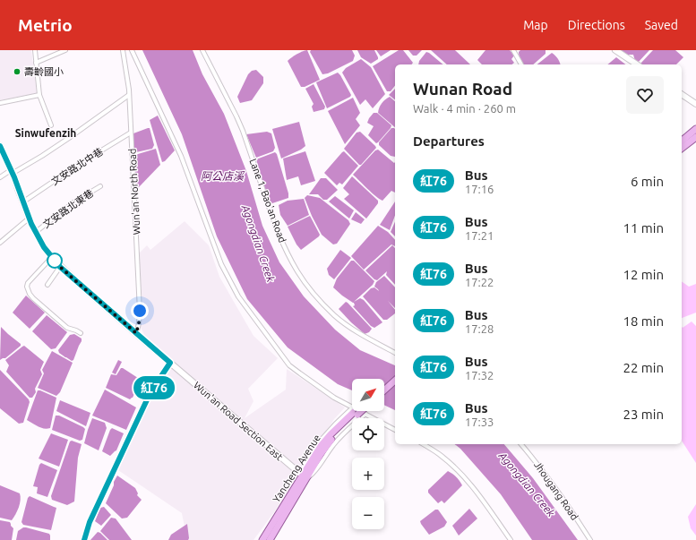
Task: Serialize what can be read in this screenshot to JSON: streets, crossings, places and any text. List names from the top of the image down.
{
  "streets": {
    "main road": ["Yancheng Avenue"],
    "street": [
      "文安路北中巷",
      "Wun'an North Road",
      "Lane 1, Bao'an Road",
      "文安路北東巷",
      "Wun'an Road Section East",
      "Jhougang Road"
    ]
  },
  "crossings": [
    ["文安路北中巷", "Wun'an North Road"],
    ["文安路北中巷", "Wun'an Road Section East"],
    ["Wun'an North Road", "Wun'an Road Section East"],
    ["文安路北東巷", "Wun'an Road Section East"],
    ["Wun'an Road Section East", "Yancheng Avenue"]
  ],
  "districts": ["Sinwufenzih"],
  "water": ["阿公店溪", "Agongdian Creek"],
  "places": ["壽齡國小"],
  "lines": ["bus line 紅76"],
  "north": "top right",
  "page": {
    "header": "Metrio",
    "nav": ["Map", "Directions", "Saved"],
    "on_map": "紅76",
    "heading": [
      ["Wunan Road", "Walk · 4 min · 260 m"],
      "Departures"
    ],
    "list": [
      {
        "mark": "紅76",
        "name": "Bus",
        "note": "17:16",
        "value": "6 min"
      },
      {
        "mark": "紅76",
        "name": "Bus",
        "note": "17:21",
        "value": "11 min"
      },
      {
        "mark": "紅76",
        "name": "Bus",
        "note": "17:22",
        "value": "12 min"
      },
      {
        "mark": "紅76",
        "name": "Bus",
        "note": "17:28",
        "value": "18 min"
      },
      {
        "mark": "紅76",
        "name": "Bus",
        "note": "17:32",
        "value": "22 min"
      },
      {
        "mark": "紅76",
        "name": "Bus",
        "note": "17:33",
        "value": "23 min"
      }
    ],
    "map_buttons": ["+", "−"]
  }
}
